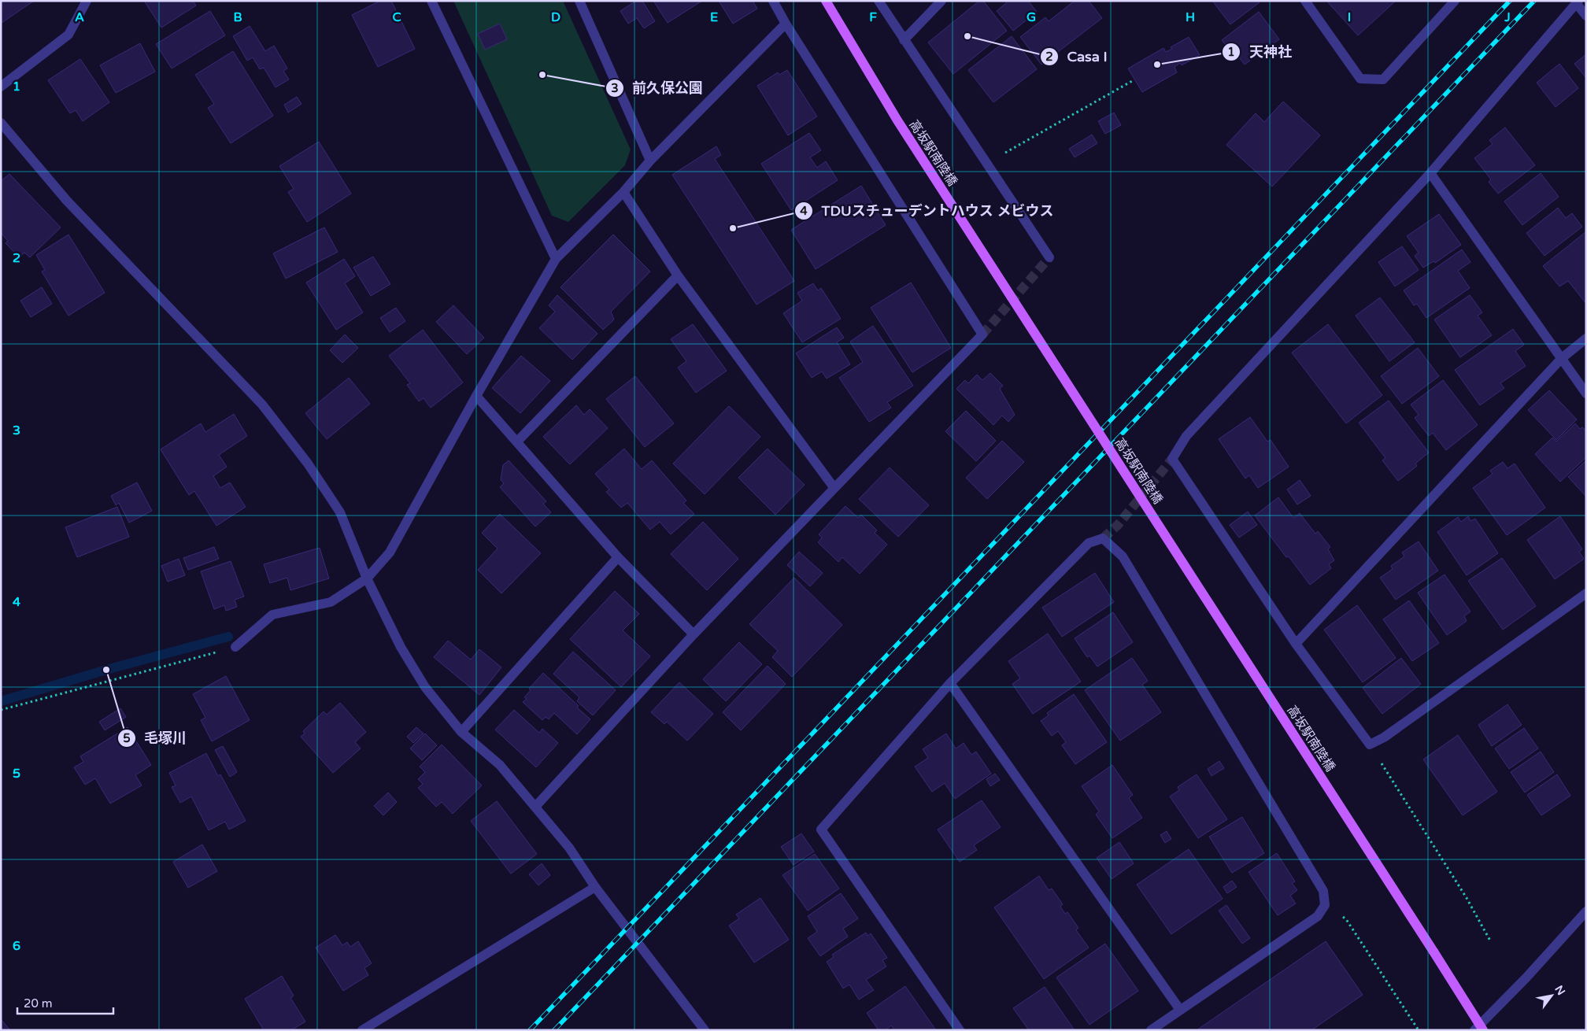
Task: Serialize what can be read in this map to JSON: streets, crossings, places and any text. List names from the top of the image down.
{
  "streets": {
    "main road": ["高坂駅南陸橋"]
  },
  "places": [
    "Casa I",
    "天神社",
    "前久保公園",
    "TDUスチューデントハウス メビウス",
    "毛塚川"
  ],
  "scale_bar": "20 m",
  "north": "top right",
  "grid": {
    "columns": [
      "A",
      "B",
      "C",
      "D",
      "E",
      "F",
      "G",
      "H",
      "I",
      "J"
    ],
    "rows": [
      "1",
      "2",
      "3",
      "4",
      "5",
      "6"
    ]
  }
}
